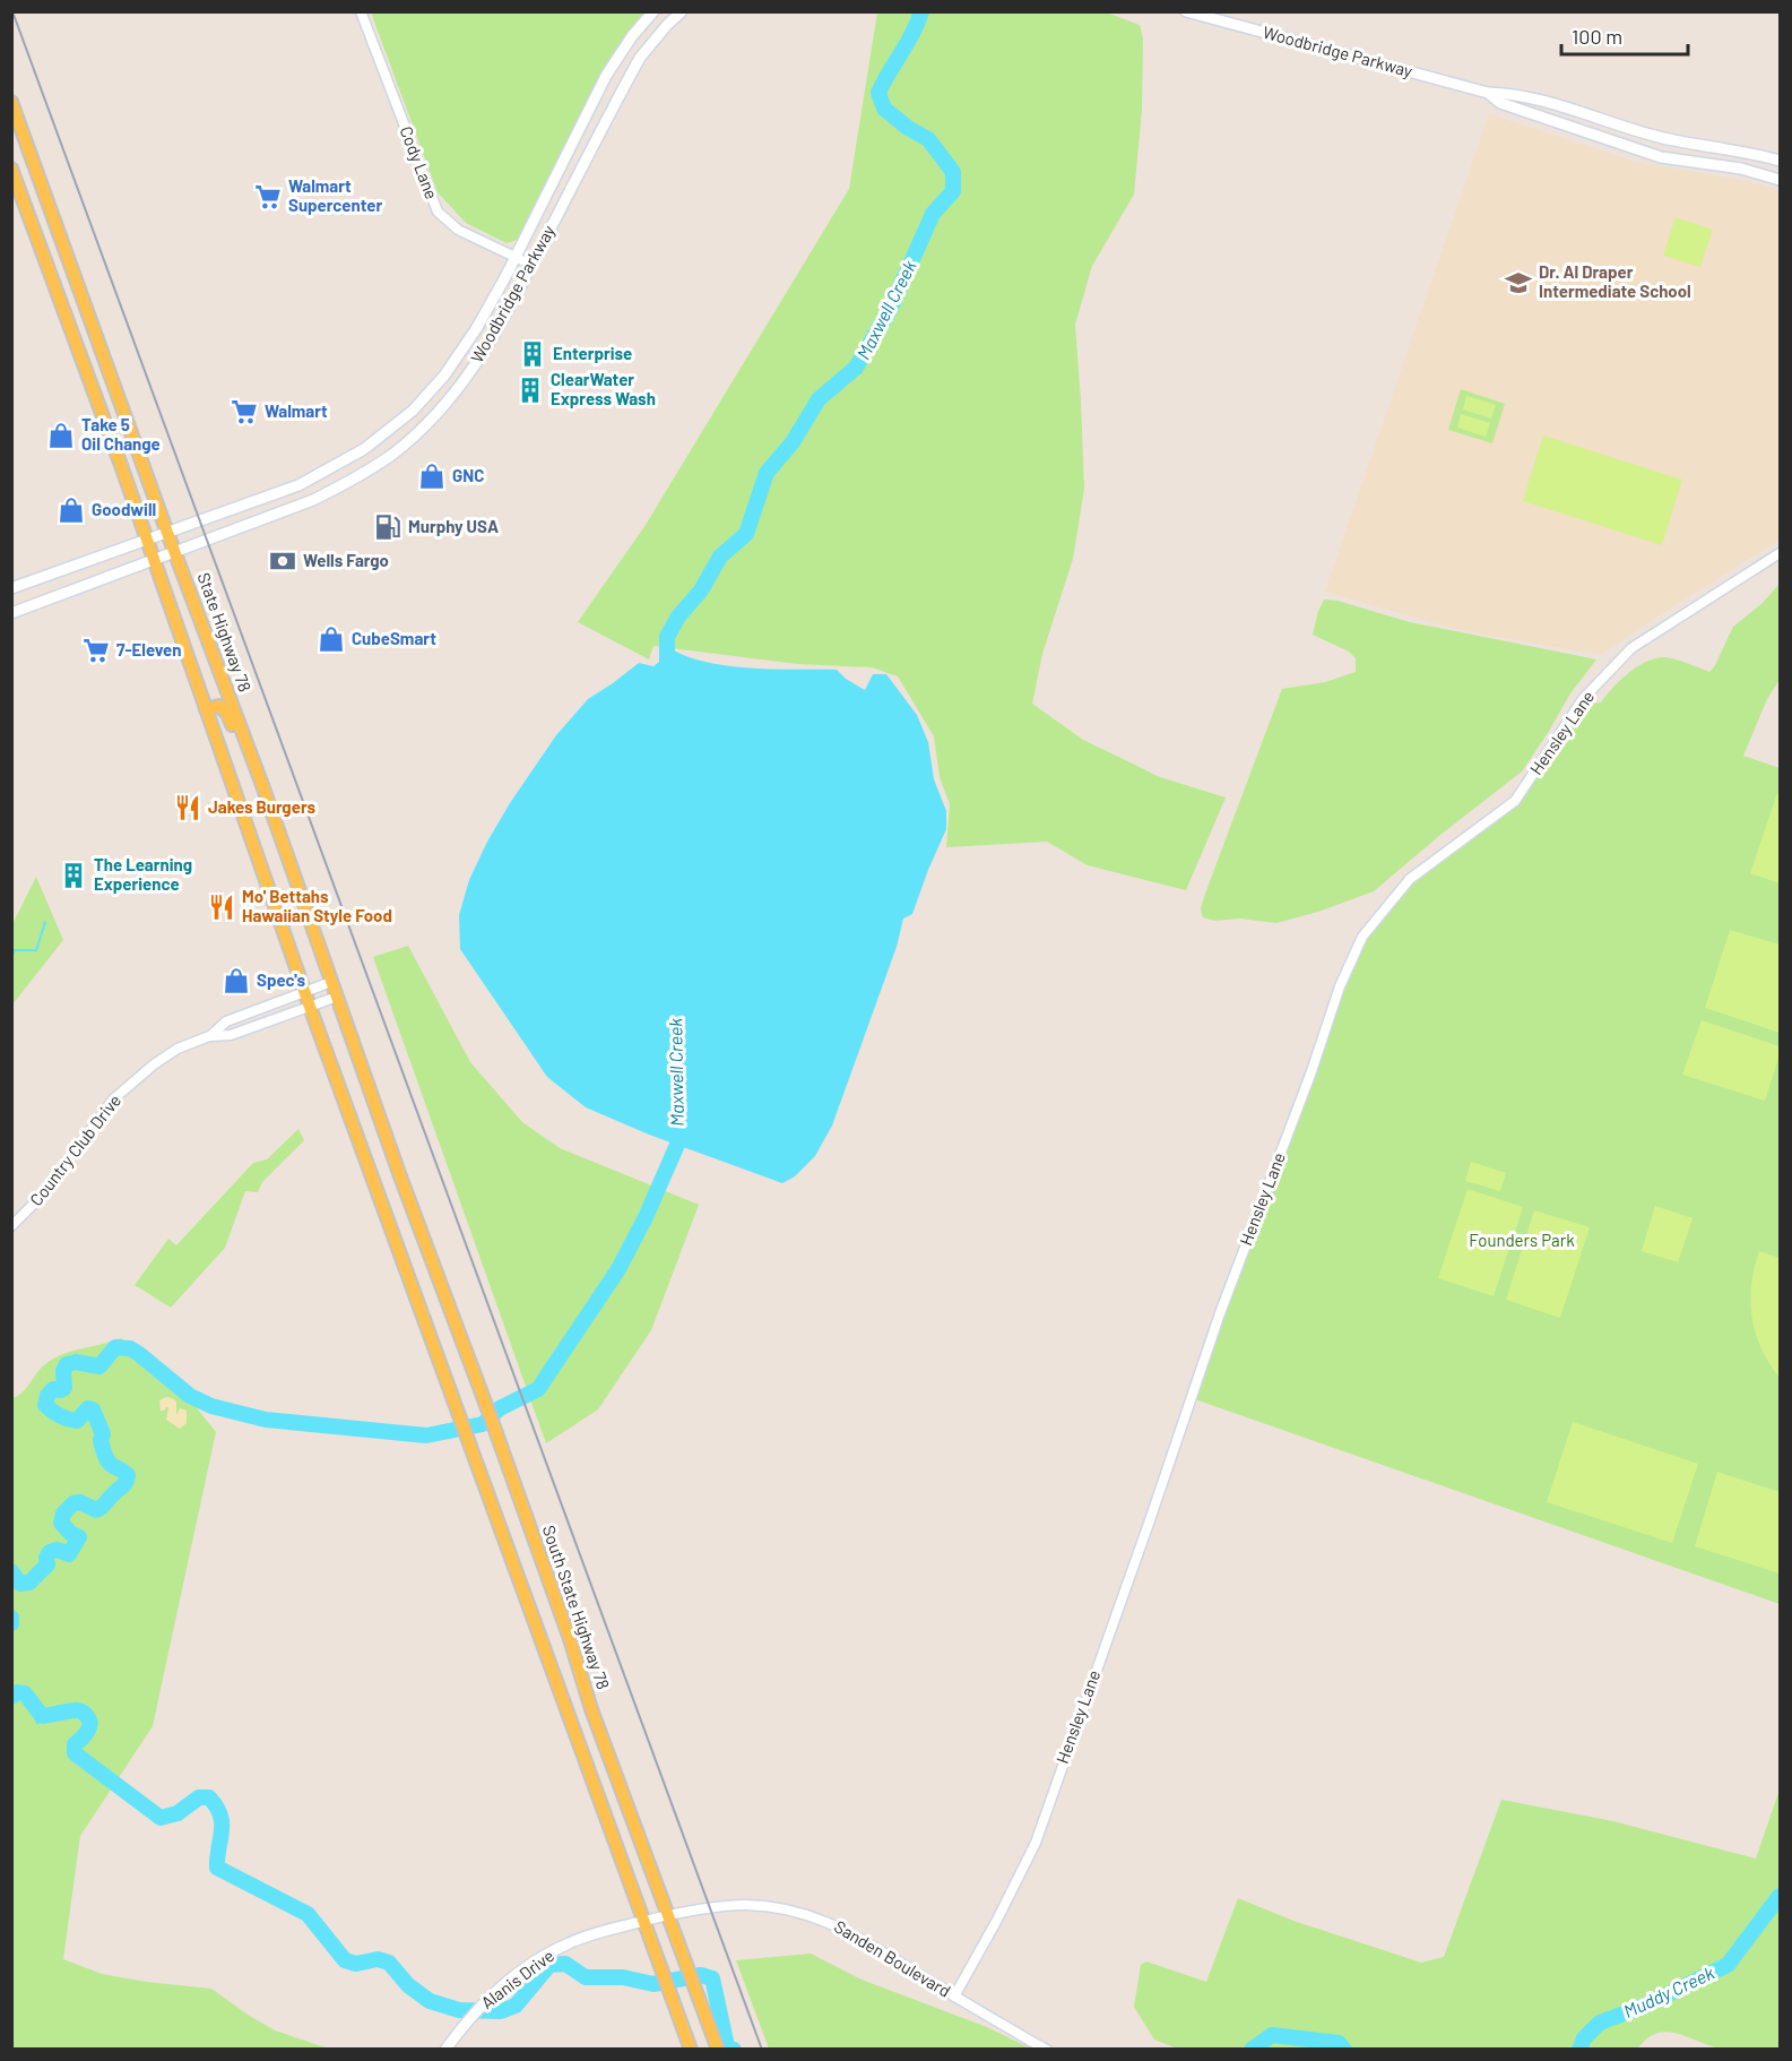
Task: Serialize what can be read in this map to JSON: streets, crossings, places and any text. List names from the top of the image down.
{
  "streets": {
    "main road": [
      "Woodbridge Parkway",
      "State Highway 78",
      "South State Highway 78",
      "Alanis Drive"
    ],
    "street": [
      "Cody Lane",
      "Hensley Lane",
      "Country Club Drive",
      "Sanden Boulevard"
    ]
  },
  "crossings": [
    ["Woodbridge Parkway", "Cody Lane"],
    ["Woodbridge Parkway", "State Highway 78"],
    ["State Highway 78", "Country Club Drive"],
    ["State Highway 78", "South State Highway 78"],
    ["Hensley Lane", "Sanden Boulevard"],
    ["South State Highway 78", "Sanden Boulevard"],
    ["Sanden Boulevard", "Alanis Drive"]
  ],
  "water": ["Maxwell Creek", "Muddy Creek"],
  "parks": ["Founders Park"],
  "places": {
    "supermarket": ["Walmart Supercenter", "Walmart", "7-Eleven"],
    "school or university": ["Dr. Al Draper Intermediate School"],
    "building": ["Enterprise", "ClearWater Express Wash", "The Learning Experience"],
    "shop": [
      "Take 5 Oil Change",
      "GNC",
      "Goodwill",
      "CubeSmart",
      "Spec's"
    ],
    "fuel station": ["Murphy USA"],
    "bank": ["Wells Fargo"],
    "restaurant": ["Jakes Burgers", "Mo' Bettahs Hawaiian Style Food"]
  },
  "scale_bar": "100 m"
}
